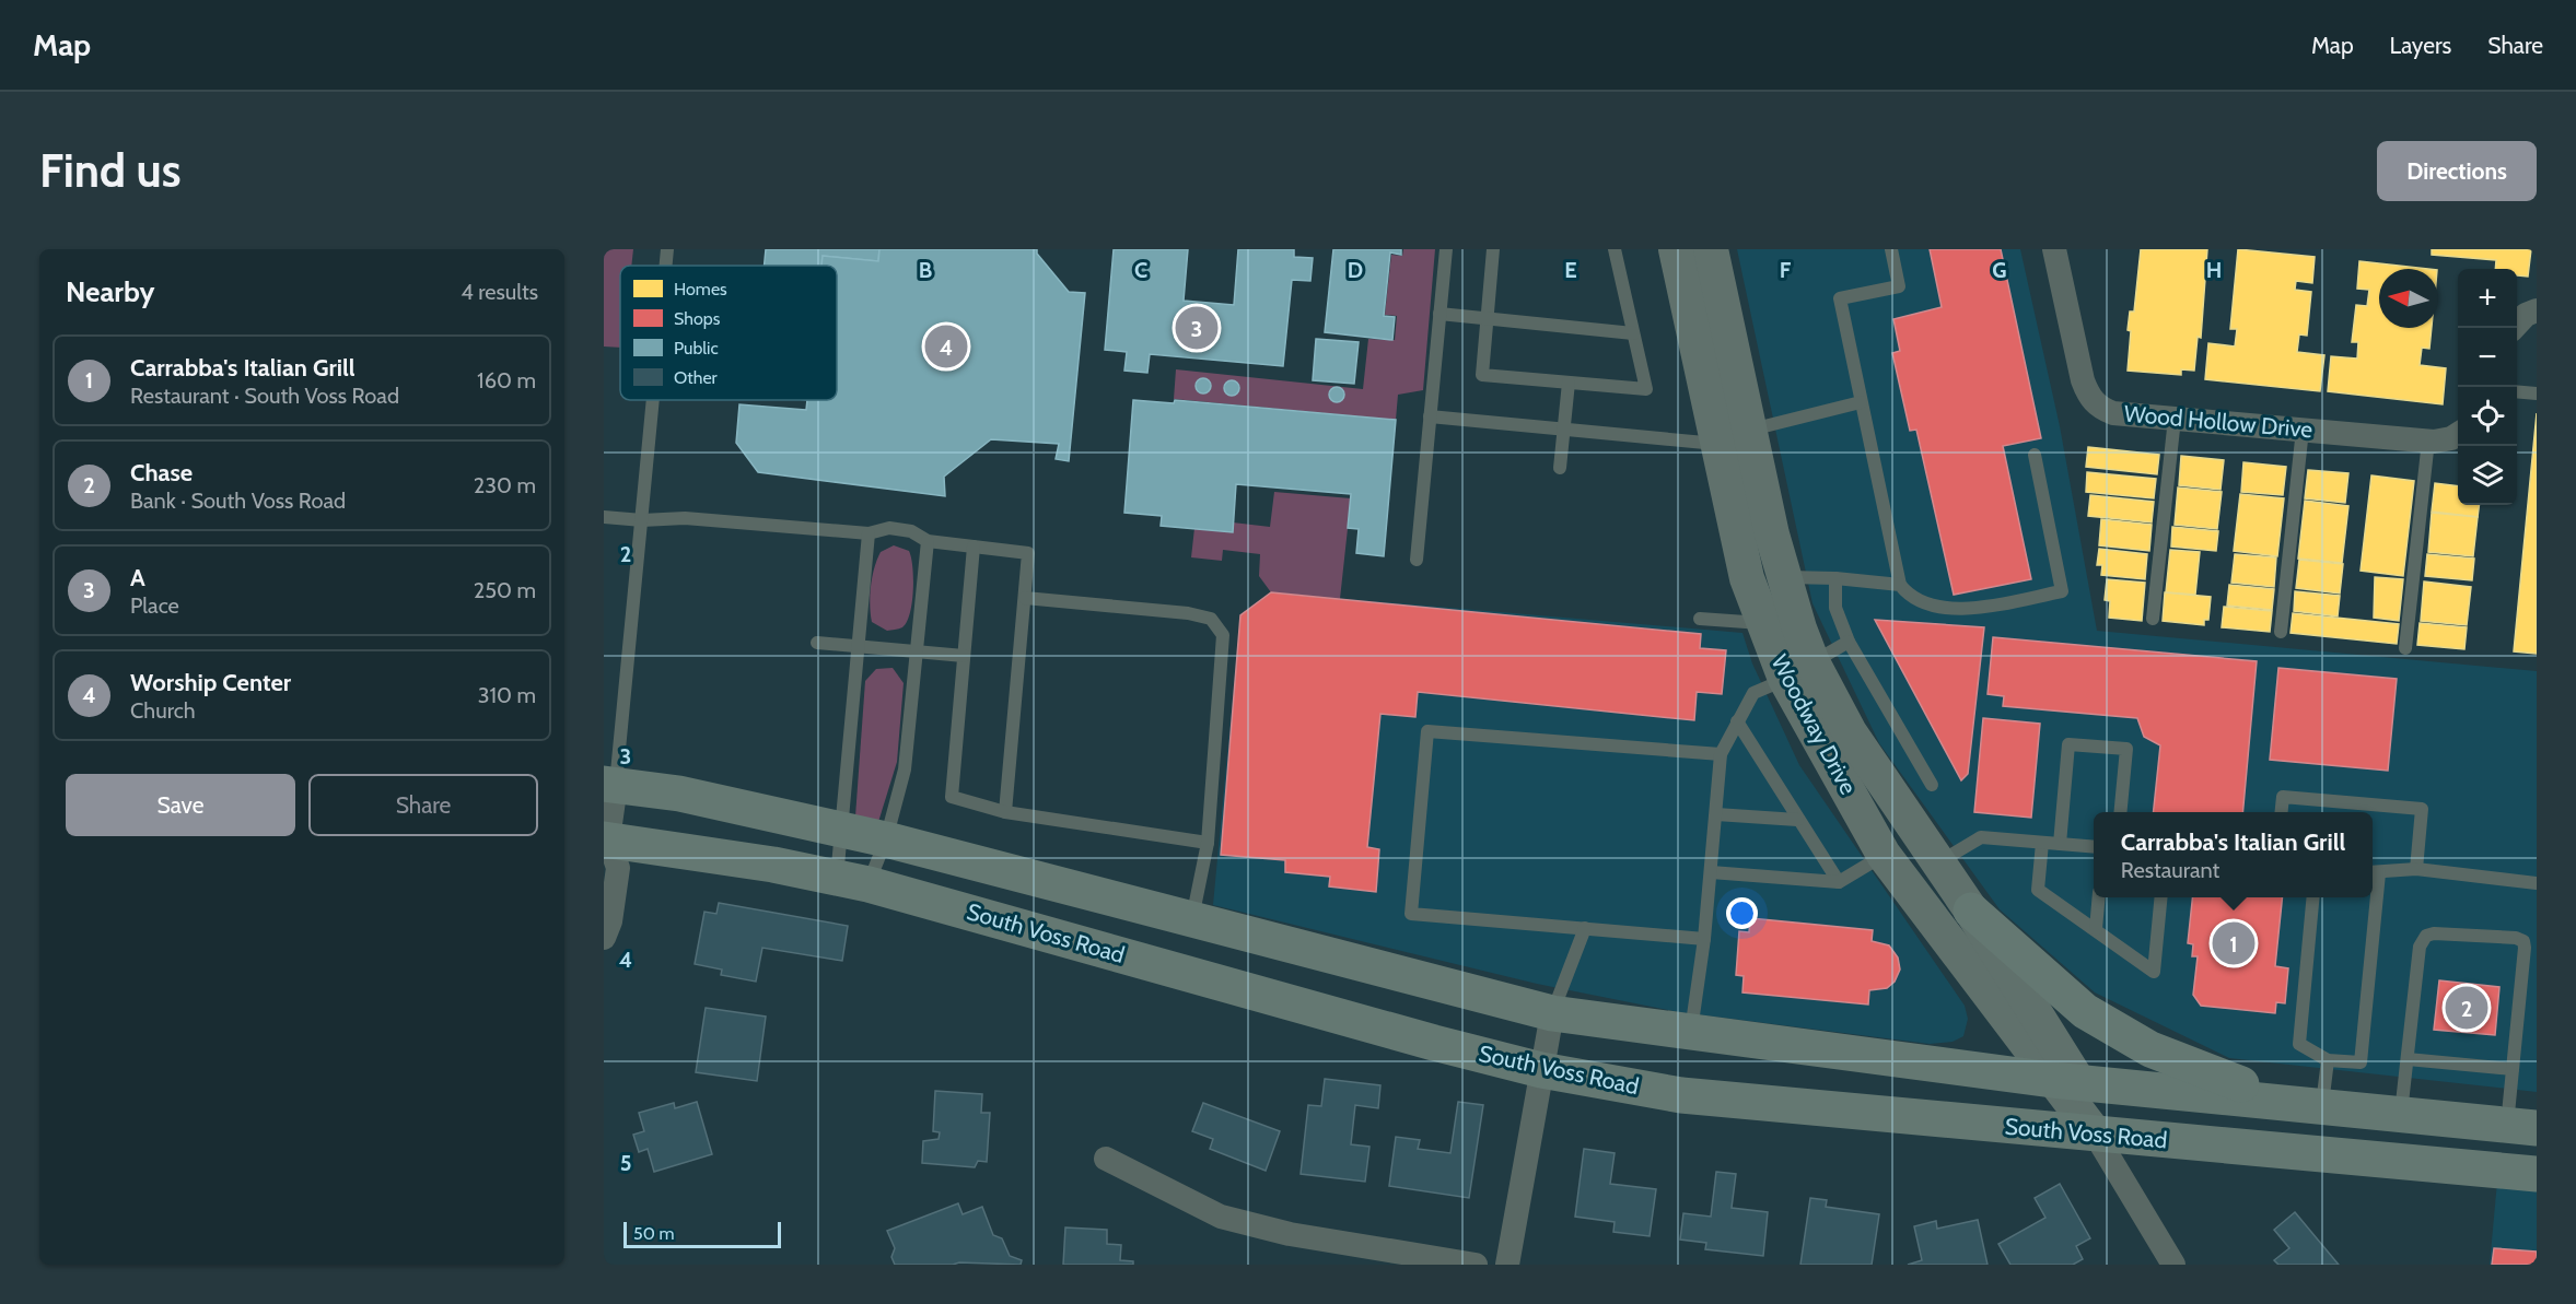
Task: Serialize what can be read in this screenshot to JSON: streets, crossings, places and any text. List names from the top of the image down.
{
  "streets": {
    "main road": ["Woodway Drive", "South Voss Road"],
    "street": ["Wood Hollow Drive"]
  },
  "crossings": [
    ["Woodway Drive", "South Voss Road"]
  ],
  "legend": [
    "Homes",
    "Shops",
    "Public",
    "Other"
  ],
  "scale_bar": "50 m",
  "north": "left",
  "page": {
    "header": "Map",
    "nav": ["Map", "Layers", "Share"],
    "buttons": [
      "Directions",
      ["Save", "Share"]
    ],
    "title": "Find us",
    "heading": ["Nearby", "4 results"],
    "map_buttons": ["+", "−"],
    "pins": [
      "3",
      "4",
      "1",
      "2"
    ],
    "list": [
      {
        "mark": "1",
        "name": "Carrabba's Italian Grill",
        "note": "Restaurant · South Voss Road",
        "value": "160 m"
      },
      {
        "mark": "2",
        "name": "Chase",
        "note": "Bank · South Voss Road",
        "value": "230 m"
      },
      {
        "mark": "3",
        "name": "A",
        "note": "Place",
        "value": "250 m"
      },
      {
        "mark": "4",
        "name": "Worship Center",
        "note": "Church",
        "value": "310 m"
      }
    ],
    "popup": ["Carrabba's Italian Grill", "Restaurant"],
    "scale": "50 m"
  },
  "grid": {
    "columns": [
      "B",
      "C",
      "D",
      "E",
      "F",
      "G",
      "H"
    ],
    "rows": [
      "2",
      "3",
      "4",
      "5"
    ]
  }
}
